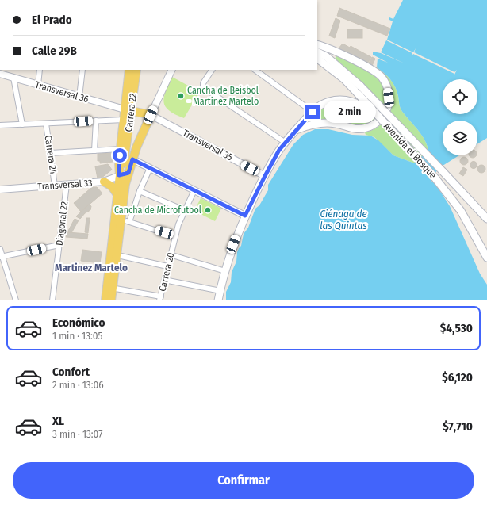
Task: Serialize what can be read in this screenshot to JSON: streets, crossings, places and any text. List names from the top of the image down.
{
  "streets": {
    "main road": ["Carrera 22", "Avenida el Bosque"],
    "street": [
      "Transversal 36",
      "Transversal 35",
      "Carrera 24",
      "Transversal 33",
      "Diagonal 22",
      "Carrera 20"
    ]
  },
  "crossings": [
    ["Transversal 36", "Carrera 22"],
    ["Carrera 22", "Transversal 35"],
    ["Carrera 22", "Transversal 33"],
    ["Carrera 24", "Transversal 33"],
    ["Transversal 33", "Diagonal 22"]
  ],
  "districts": ["Martinez Martelo"],
  "water": ["Ciénaga de las Quintas"],
  "places": ["Cancha de Beisbol - Martinez Martelo", "Cancha de Microfutbol"],
  "page": {
    "banner": ["El Prado", "Calle 29B"],
    "bubble": "2 min",
    "list": [
      {
        "name": "Económico",
        "note": "1 min · 13:05",
        "value": "$4,530"
      },
      {
        "name": "Confort",
        "note": "2 min · 13:06",
        "value": "$6,120"
      },
      {
        "name": "XL",
        "note": "3 min · 13:07",
        "value": "$7,710"
      }
    ],
    "buttons": "Confirmar"
  }
}
